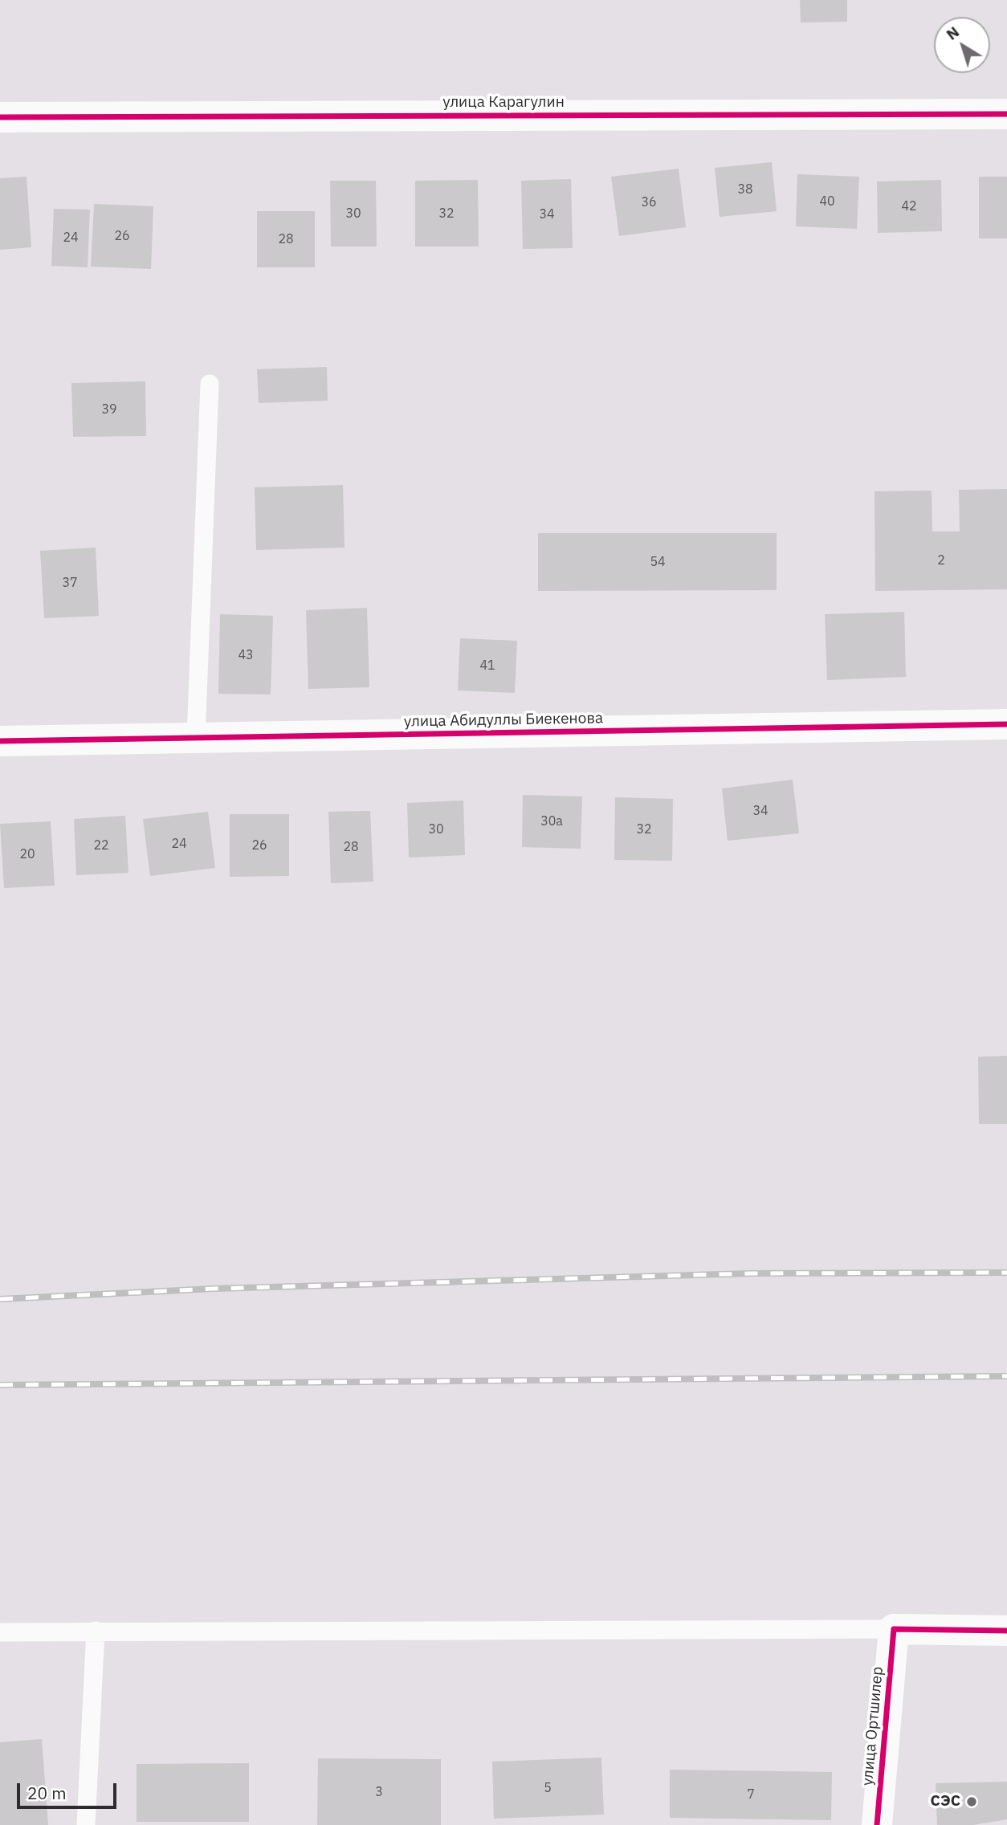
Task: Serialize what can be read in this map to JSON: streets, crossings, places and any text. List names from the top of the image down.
{
  "streets": {
    "street": ["улица Карагулин", "улица Абидуллы Биекенова", "улица Ортшилер"]
  },
  "places": ["СЭС"],
  "house_numbers": [
    "38",
    "40",
    "36",
    "42",
    "30",
    "32",
    "34",
    "26",
    "24",
    "28",
    "39",
    "2",
    "54",
    "37",
    "43",
    "41",
    "34",
    "30а",
    "30",
    "32",
    "24",
    "22",
    "26",
    "28",
    "20",
    "5",
    "3",
    "7"
  ],
  "scale_bar": "20 m",
  "north": "top left"
}
